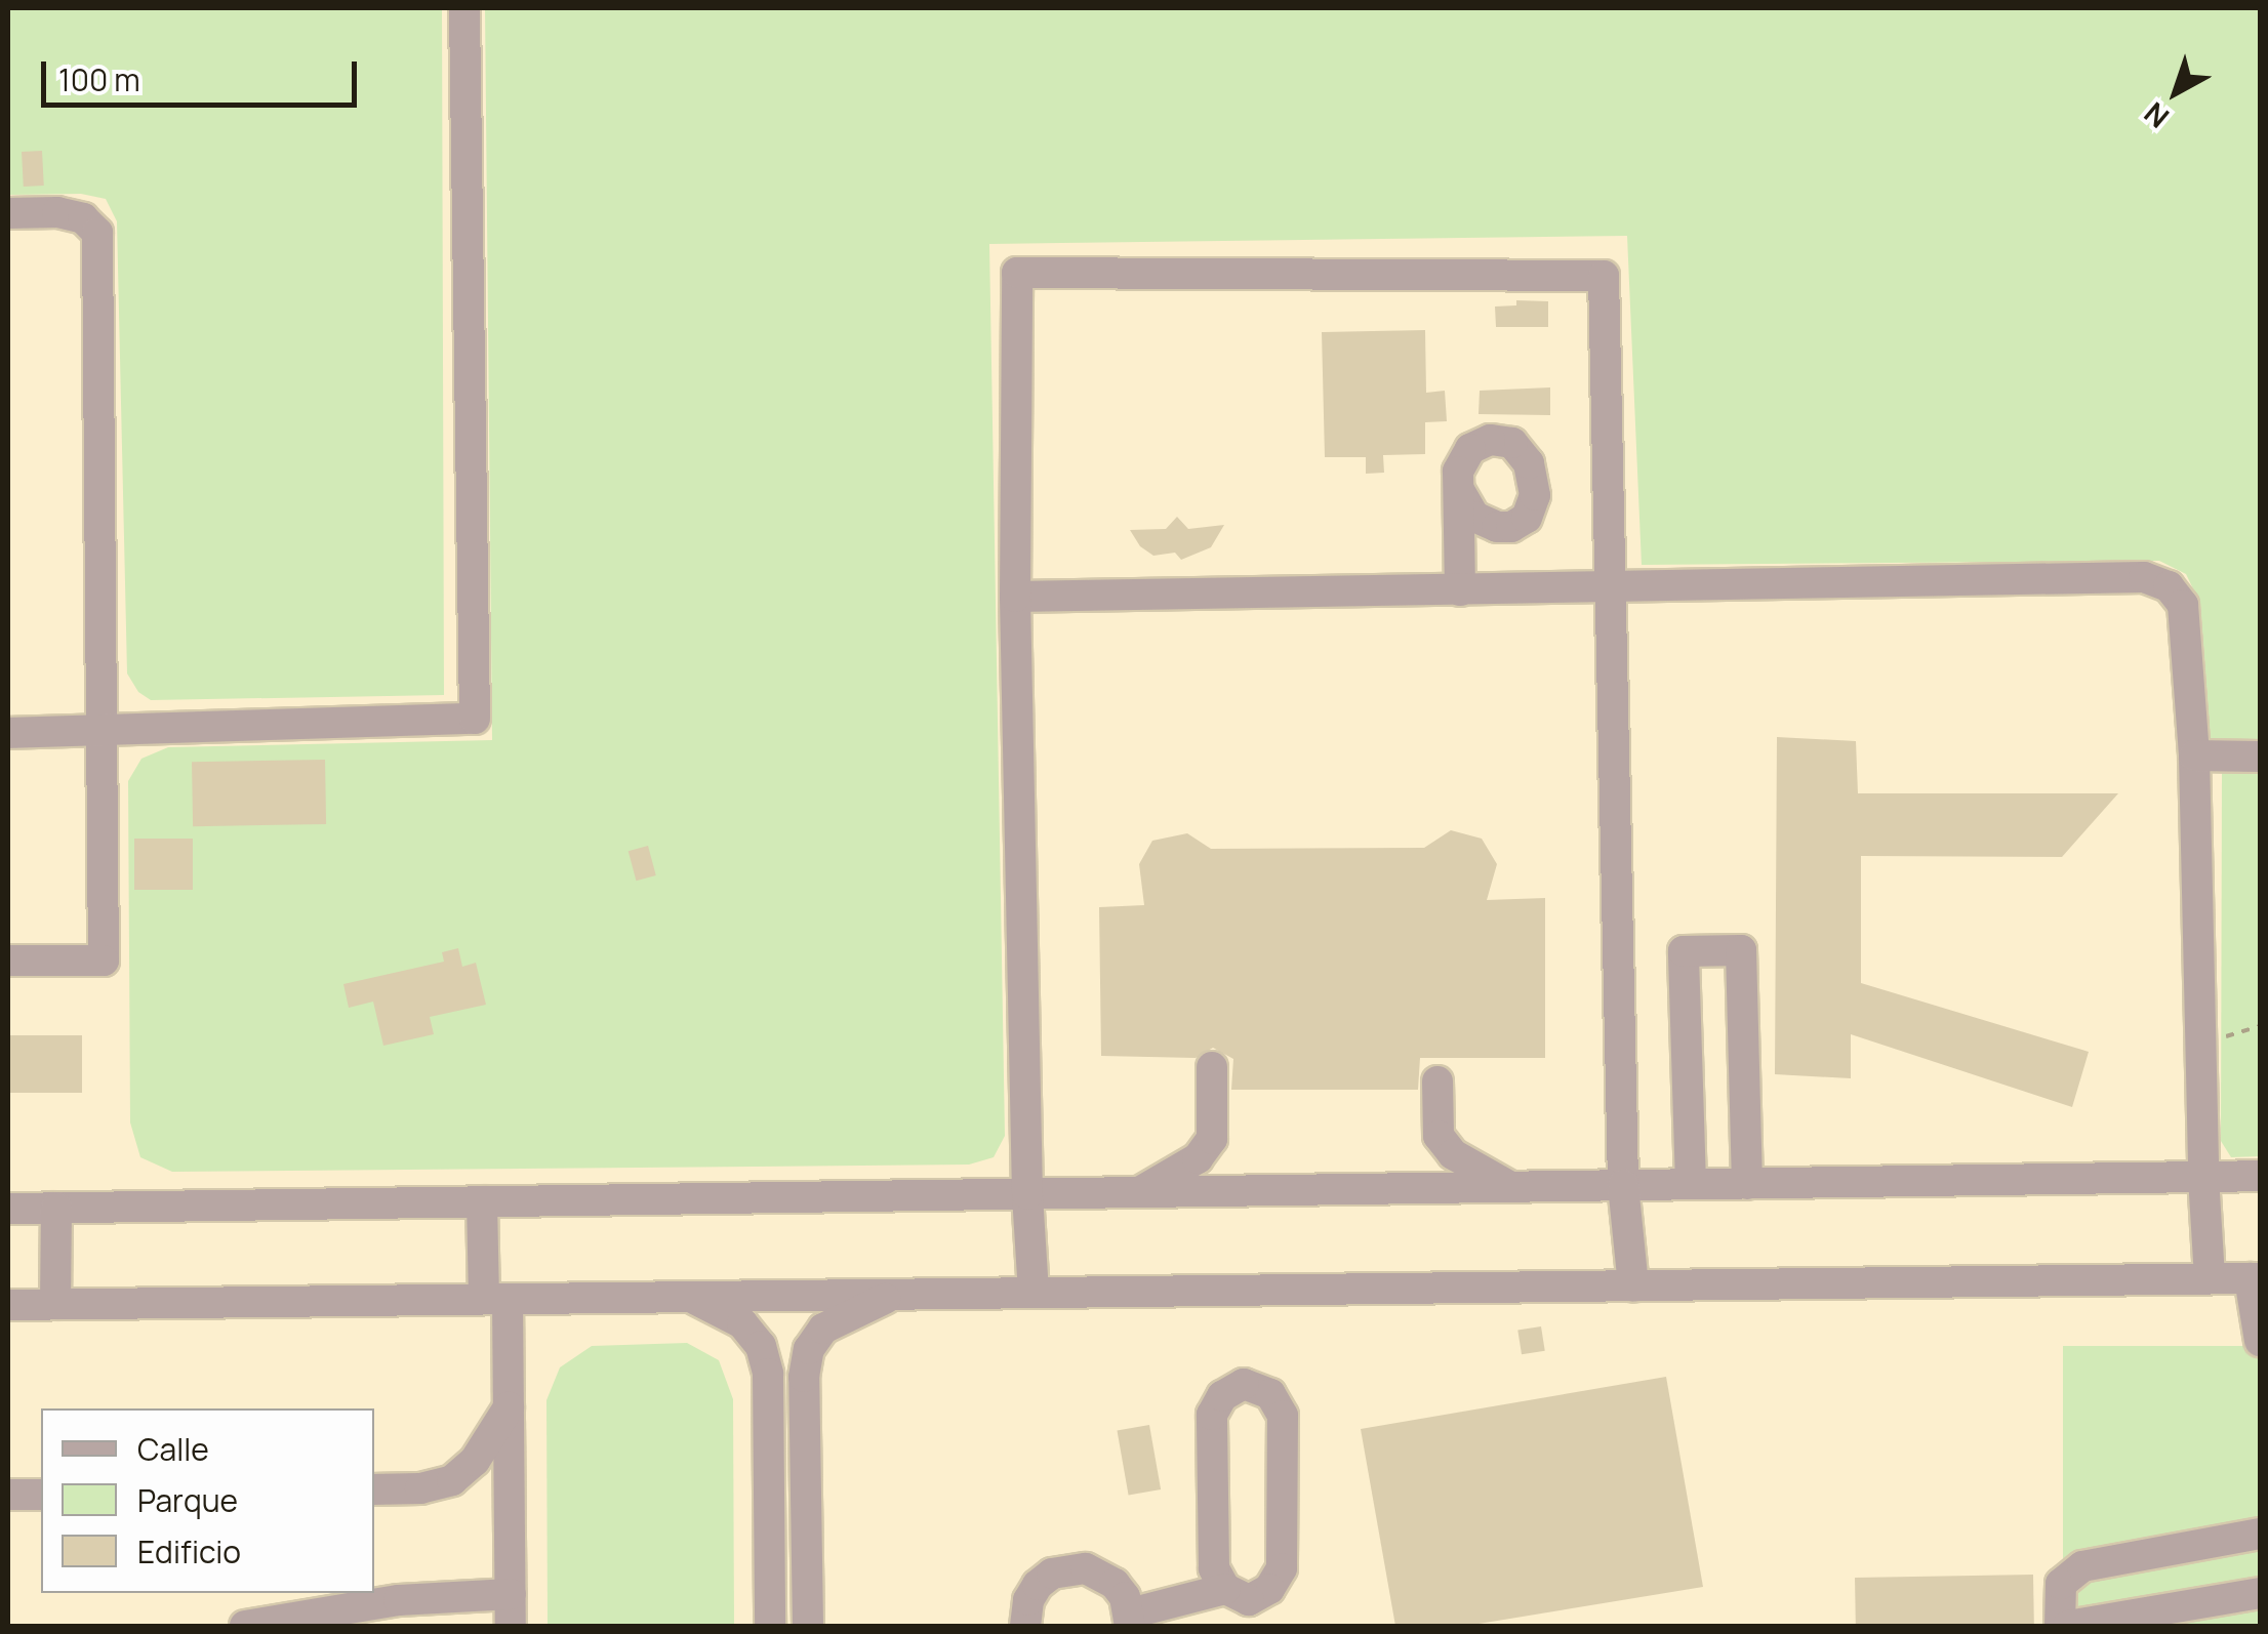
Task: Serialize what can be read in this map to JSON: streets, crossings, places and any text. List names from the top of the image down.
{
  "legend": ["Calle", "Parque", "Edificio"],
  "scale_bar": "100 m",
  "north": "bottom left"
}
